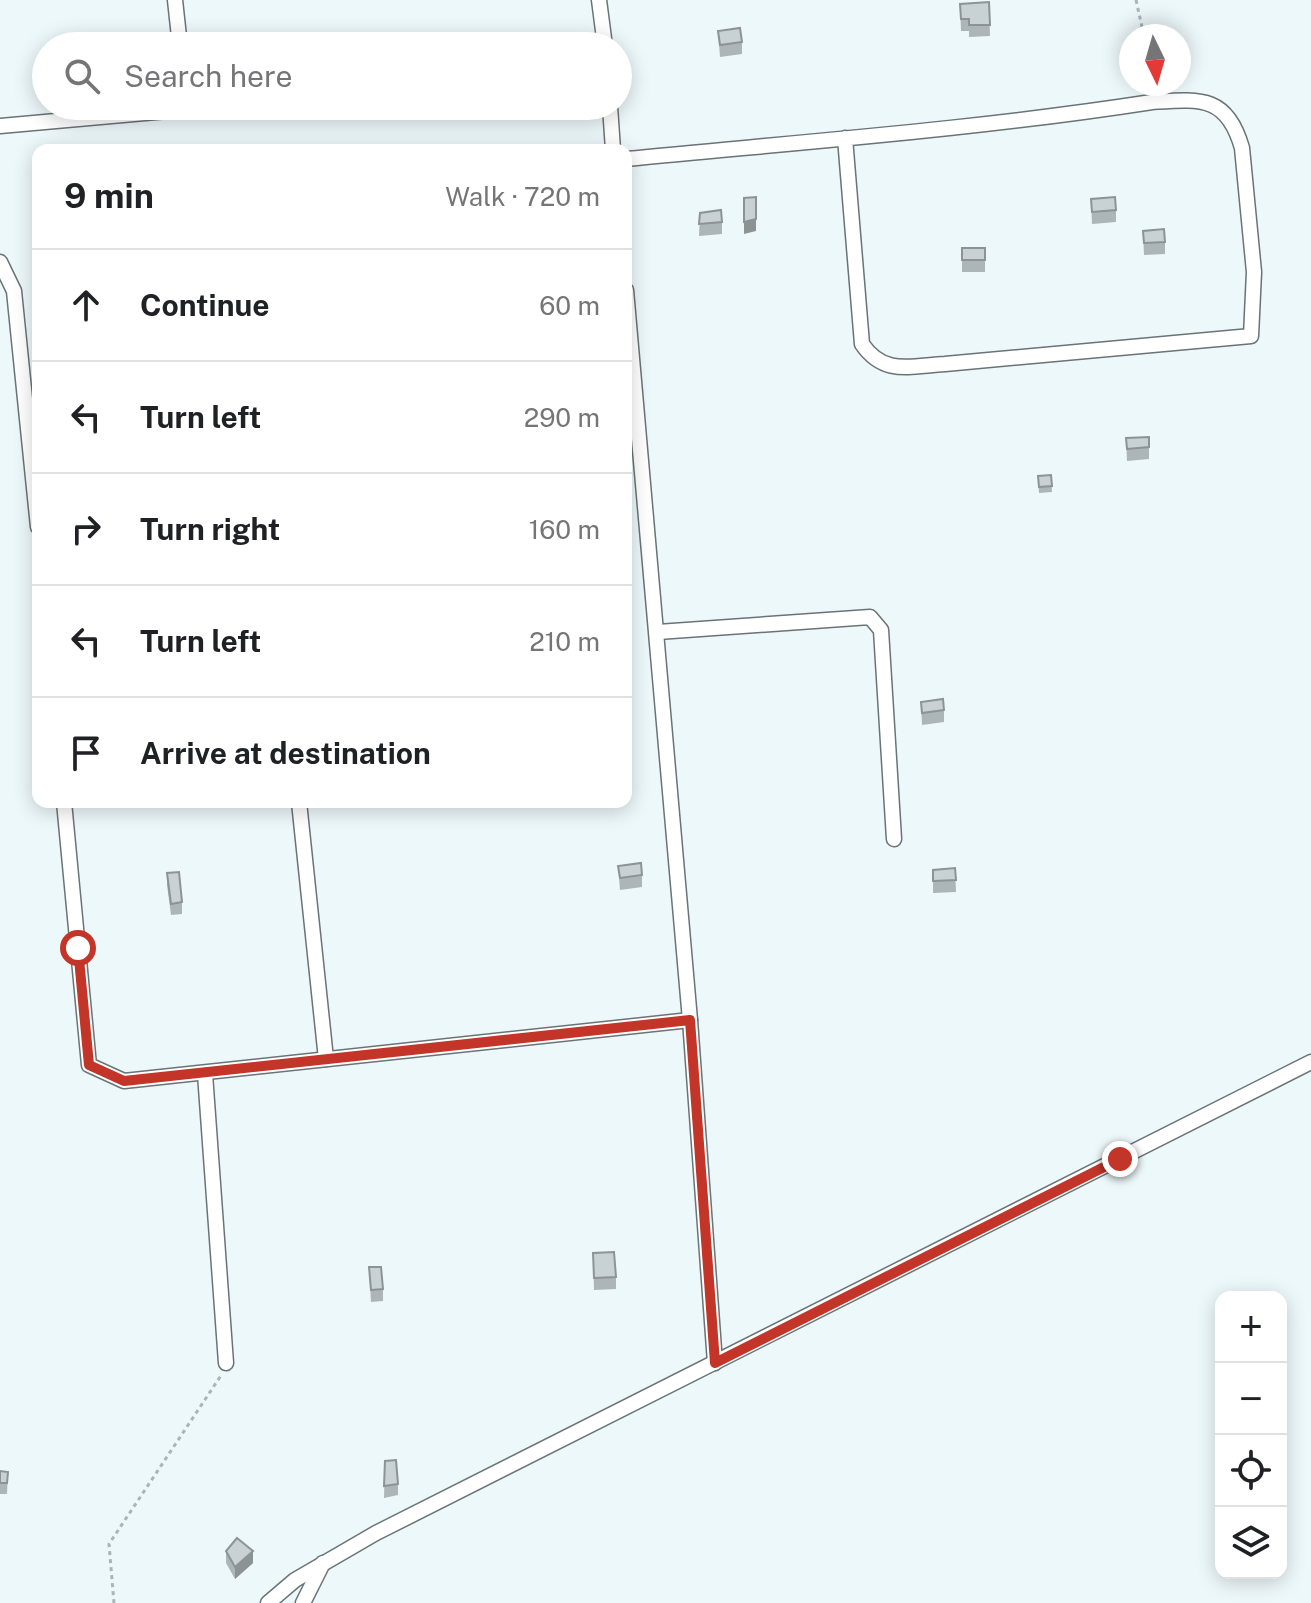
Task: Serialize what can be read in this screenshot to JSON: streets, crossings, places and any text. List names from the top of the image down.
{
  "north": "bottom",
  "page": {
    "search": "Search here",
    "heading": ["9 min", "Walk · 720 m"],
    "list": [
      ["Continue", "60 m"],
      ["Turn left", "290 m"],
      ["Turn right", "160 m"],
      ["Turn left", "210 m"],
      "Arrive at destination"
    ],
    "map_buttons": ["+", "−"]
  }
}
